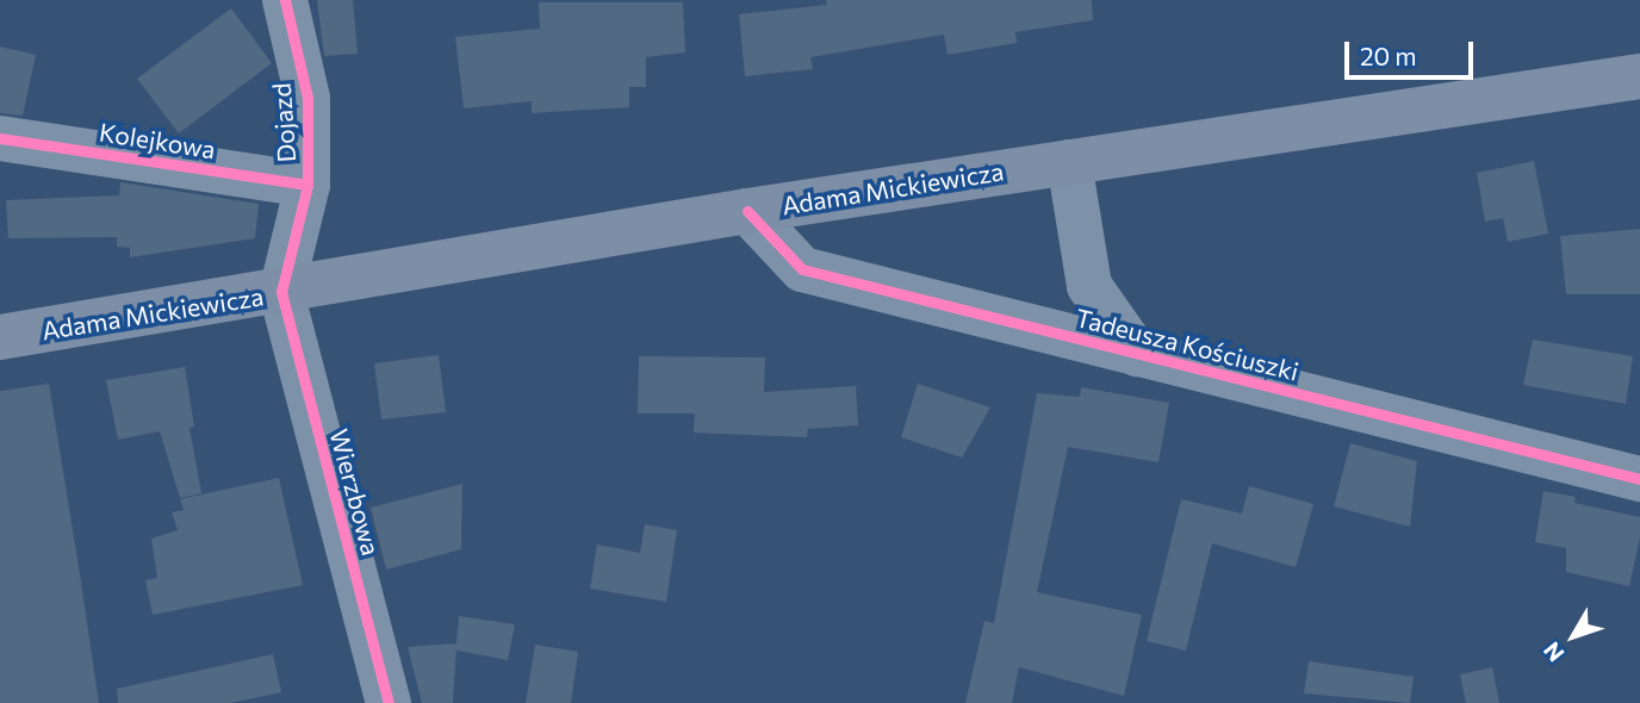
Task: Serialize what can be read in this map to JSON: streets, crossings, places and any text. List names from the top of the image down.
{
  "streets": {
    "main road": ["Adama Mickiewicza"],
    "street": [
      "Dojazd",
      "Kolejkowa",
      "Tadeusza Kościuszki",
      "Wierzbowa"
    ]
  },
  "crossings": [
    ["Dojazd", "Kolejkowa"],
    ["Dojazd", "Adama Mickiewicza"],
    ["Dojazd", "Wierzbowa"],
    ["Adama Mickiewicza", "Tadeusza Kościuszki"],
    ["Adama Mickiewicza", "Wierzbowa"]
  ],
  "scale_bar": "20 m",
  "north": "bottom left"
}
